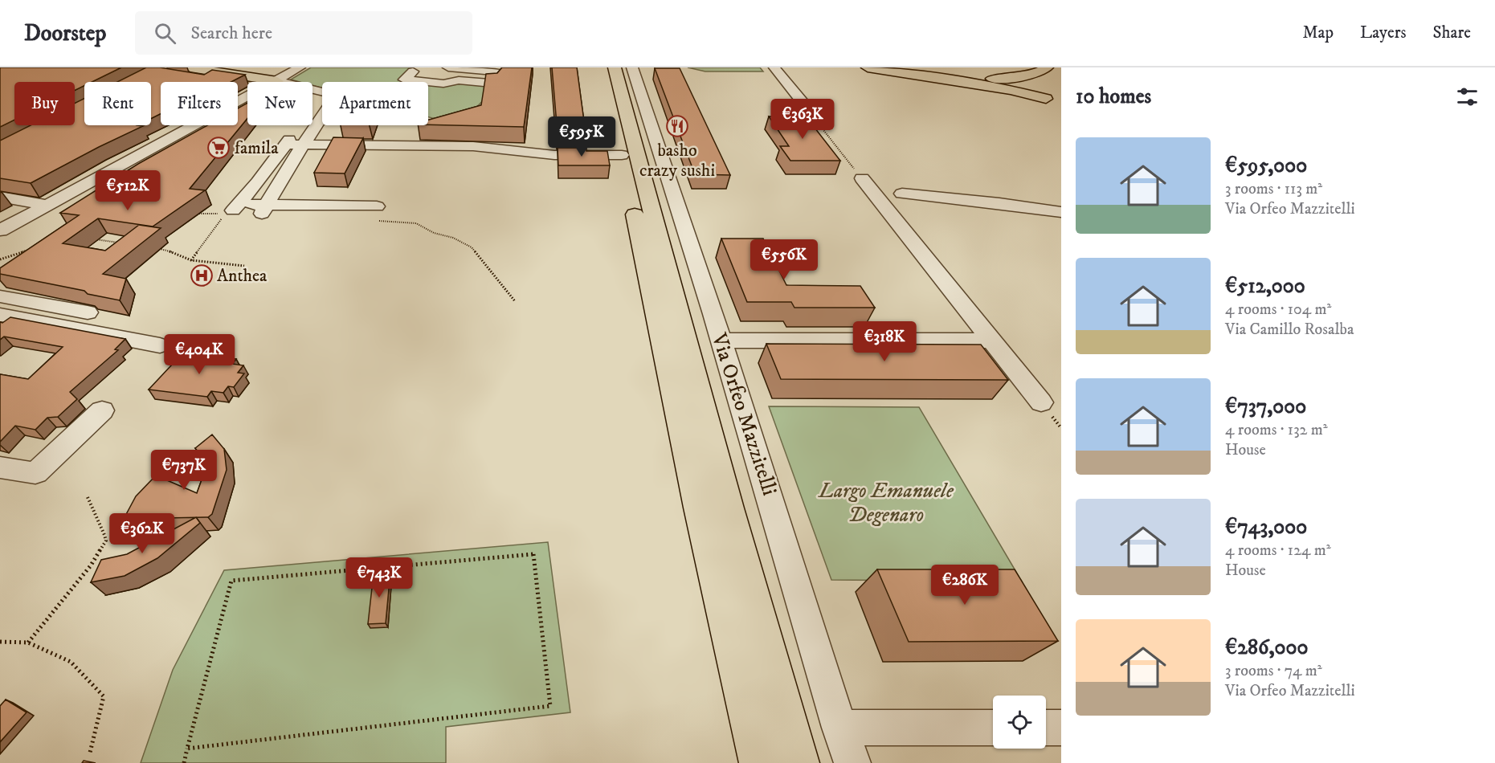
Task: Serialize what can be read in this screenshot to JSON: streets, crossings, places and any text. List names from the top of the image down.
{
  "streets": {
    "main road": ["Via Orfeo Mazzitelli"]
  },
  "parks": ["Largo Emanuele Degenaro"],
  "places": {
    "restaurant": ["basho crazy sushi"],
    "supermarket": ["famila"],
    "hospital": ["Anthea"]
  },
  "page": {
    "header": "Doorstep",
    "search": "Search here",
    "nav": ["Map", "Layers", "Share"],
    "heading": "10 homes",
    "chip": [
      "Buy",
      "Rent",
      "Filters",
      "New",
      "Apartment"
    ],
    "price": [
      "€363K",
      "€595K",
      "€512K",
      "€556K",
      "€318K",
      "€404K",
      "€737K",
      "€362K",
      "€743K",
      "€286K"
    ],
    "list": [
      {
        "name": "€595,000",
        "note": "3 rooms · 113 m² · Via Orfeo Mazzitelli"
      },
      {
        "name": "€512,000",
        "note": "4 rooms · 104 m² · Via Camillo Rosalba"
      },
      {
        "name": "€737,000",
        "note": "4 rooms · 132 m² · House"
      },
      {
        "name": "€743,000",
        "note": "4 rooms · 124 m² · House"
      },
      {
        "name": "€286,000",
        "note": "3 rooms · 74 m² · Via Orfeo Mazzitelli"
      }
    ]
  }
}
